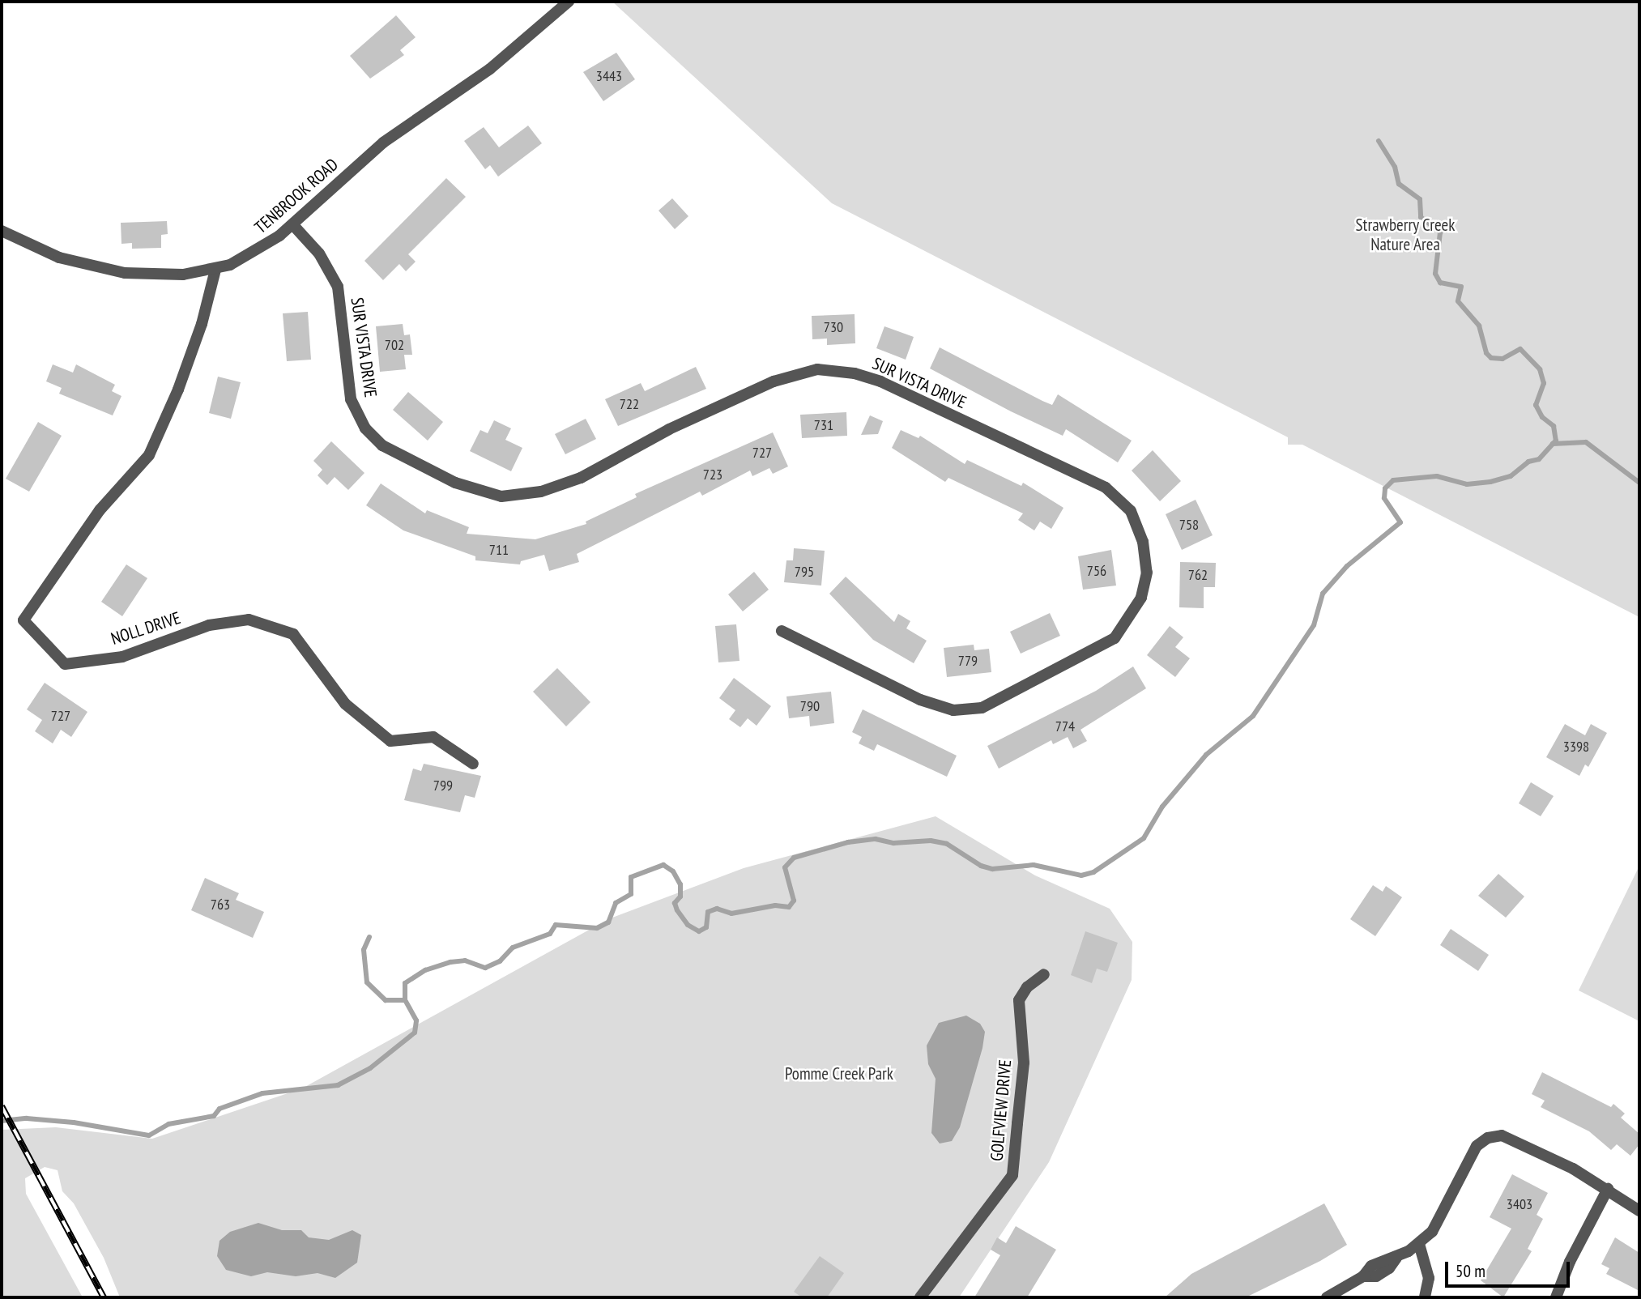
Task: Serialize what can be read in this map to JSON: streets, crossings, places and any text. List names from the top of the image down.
{
  "streets": {
    "street": [
      "TENBROOK ROAD",
      "SUR VISTA DRIVE",
      "NOLL DRIVE",
      "GOLFVIEW DRIVE"
    ]
  },
  "crossings": [
    ["TENBROOK ROAD", "SUR VISTA DRIVE"],
    ["TENBROOK ROAD", "NOLL DRIVE"]
  ],
  "parks": ["Strawberry Creek Nature Area", "Pomme Creek Park"],
  "house_numbers": [
    "3443",
    "730",
    "702",
    "722",
    "731",
    "727",
    "723",
    "758",
    "711",
    "756",
    "795",
    "762",
    "779",
    "790",
    "727",
    "774",
    "3398",
    "799",
    "763",
    "3403"
  ],
  "scale_bar": "50 m"
}
